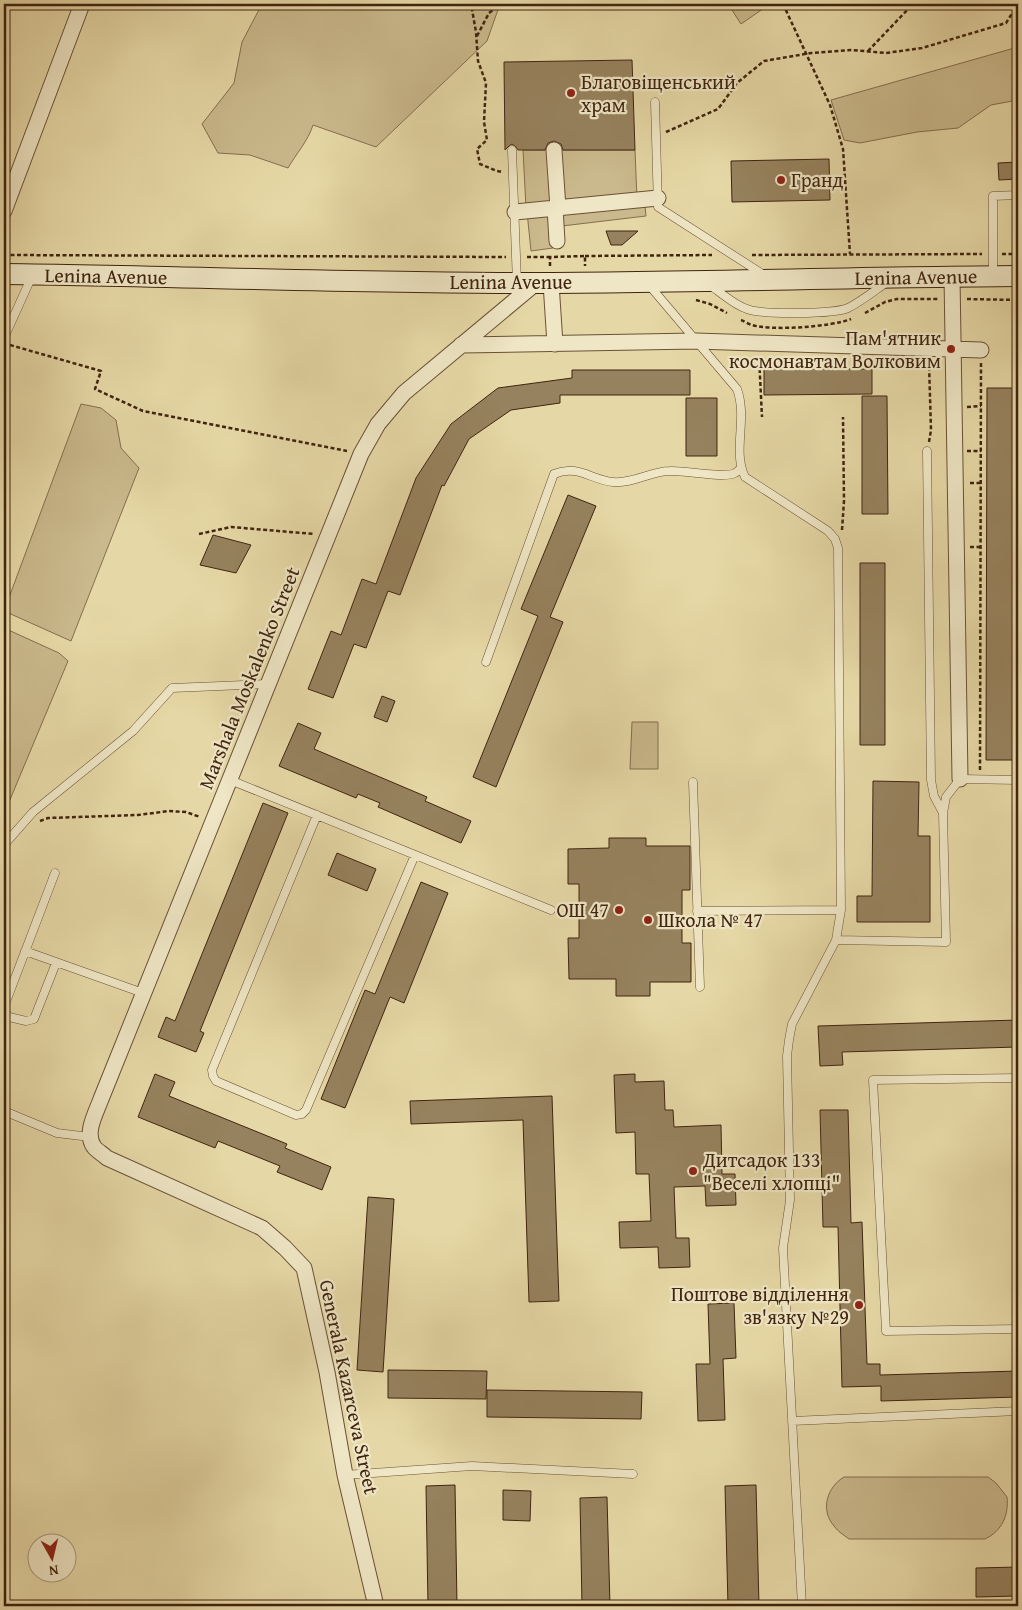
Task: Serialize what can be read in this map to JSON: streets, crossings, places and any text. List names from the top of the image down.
{
  "streets": {
    "main road": ["Lenina Avenue"],
    "street": ["Marshala Moskalenko Street", "Generala Kazarceva Street"]
  },
  "crossings": [
    ["Lenina Avenue", "Marshala Moskalenko Street"],
    ["Marshala Moskalenko Street", "Generala Kazarceva Street"]
  ],
  "places": [
    "Благовіщенський храм",
    "Гранд",
    "Пам'ятник космонавтам Волковим",
    "ОШ 47",
    "Школа № 47",
    "Дитсадок 133 \"Веселі хлопці\"",
    "Поштове відділення зв'язку №29"
  ],
  "north": "bottom"
}
